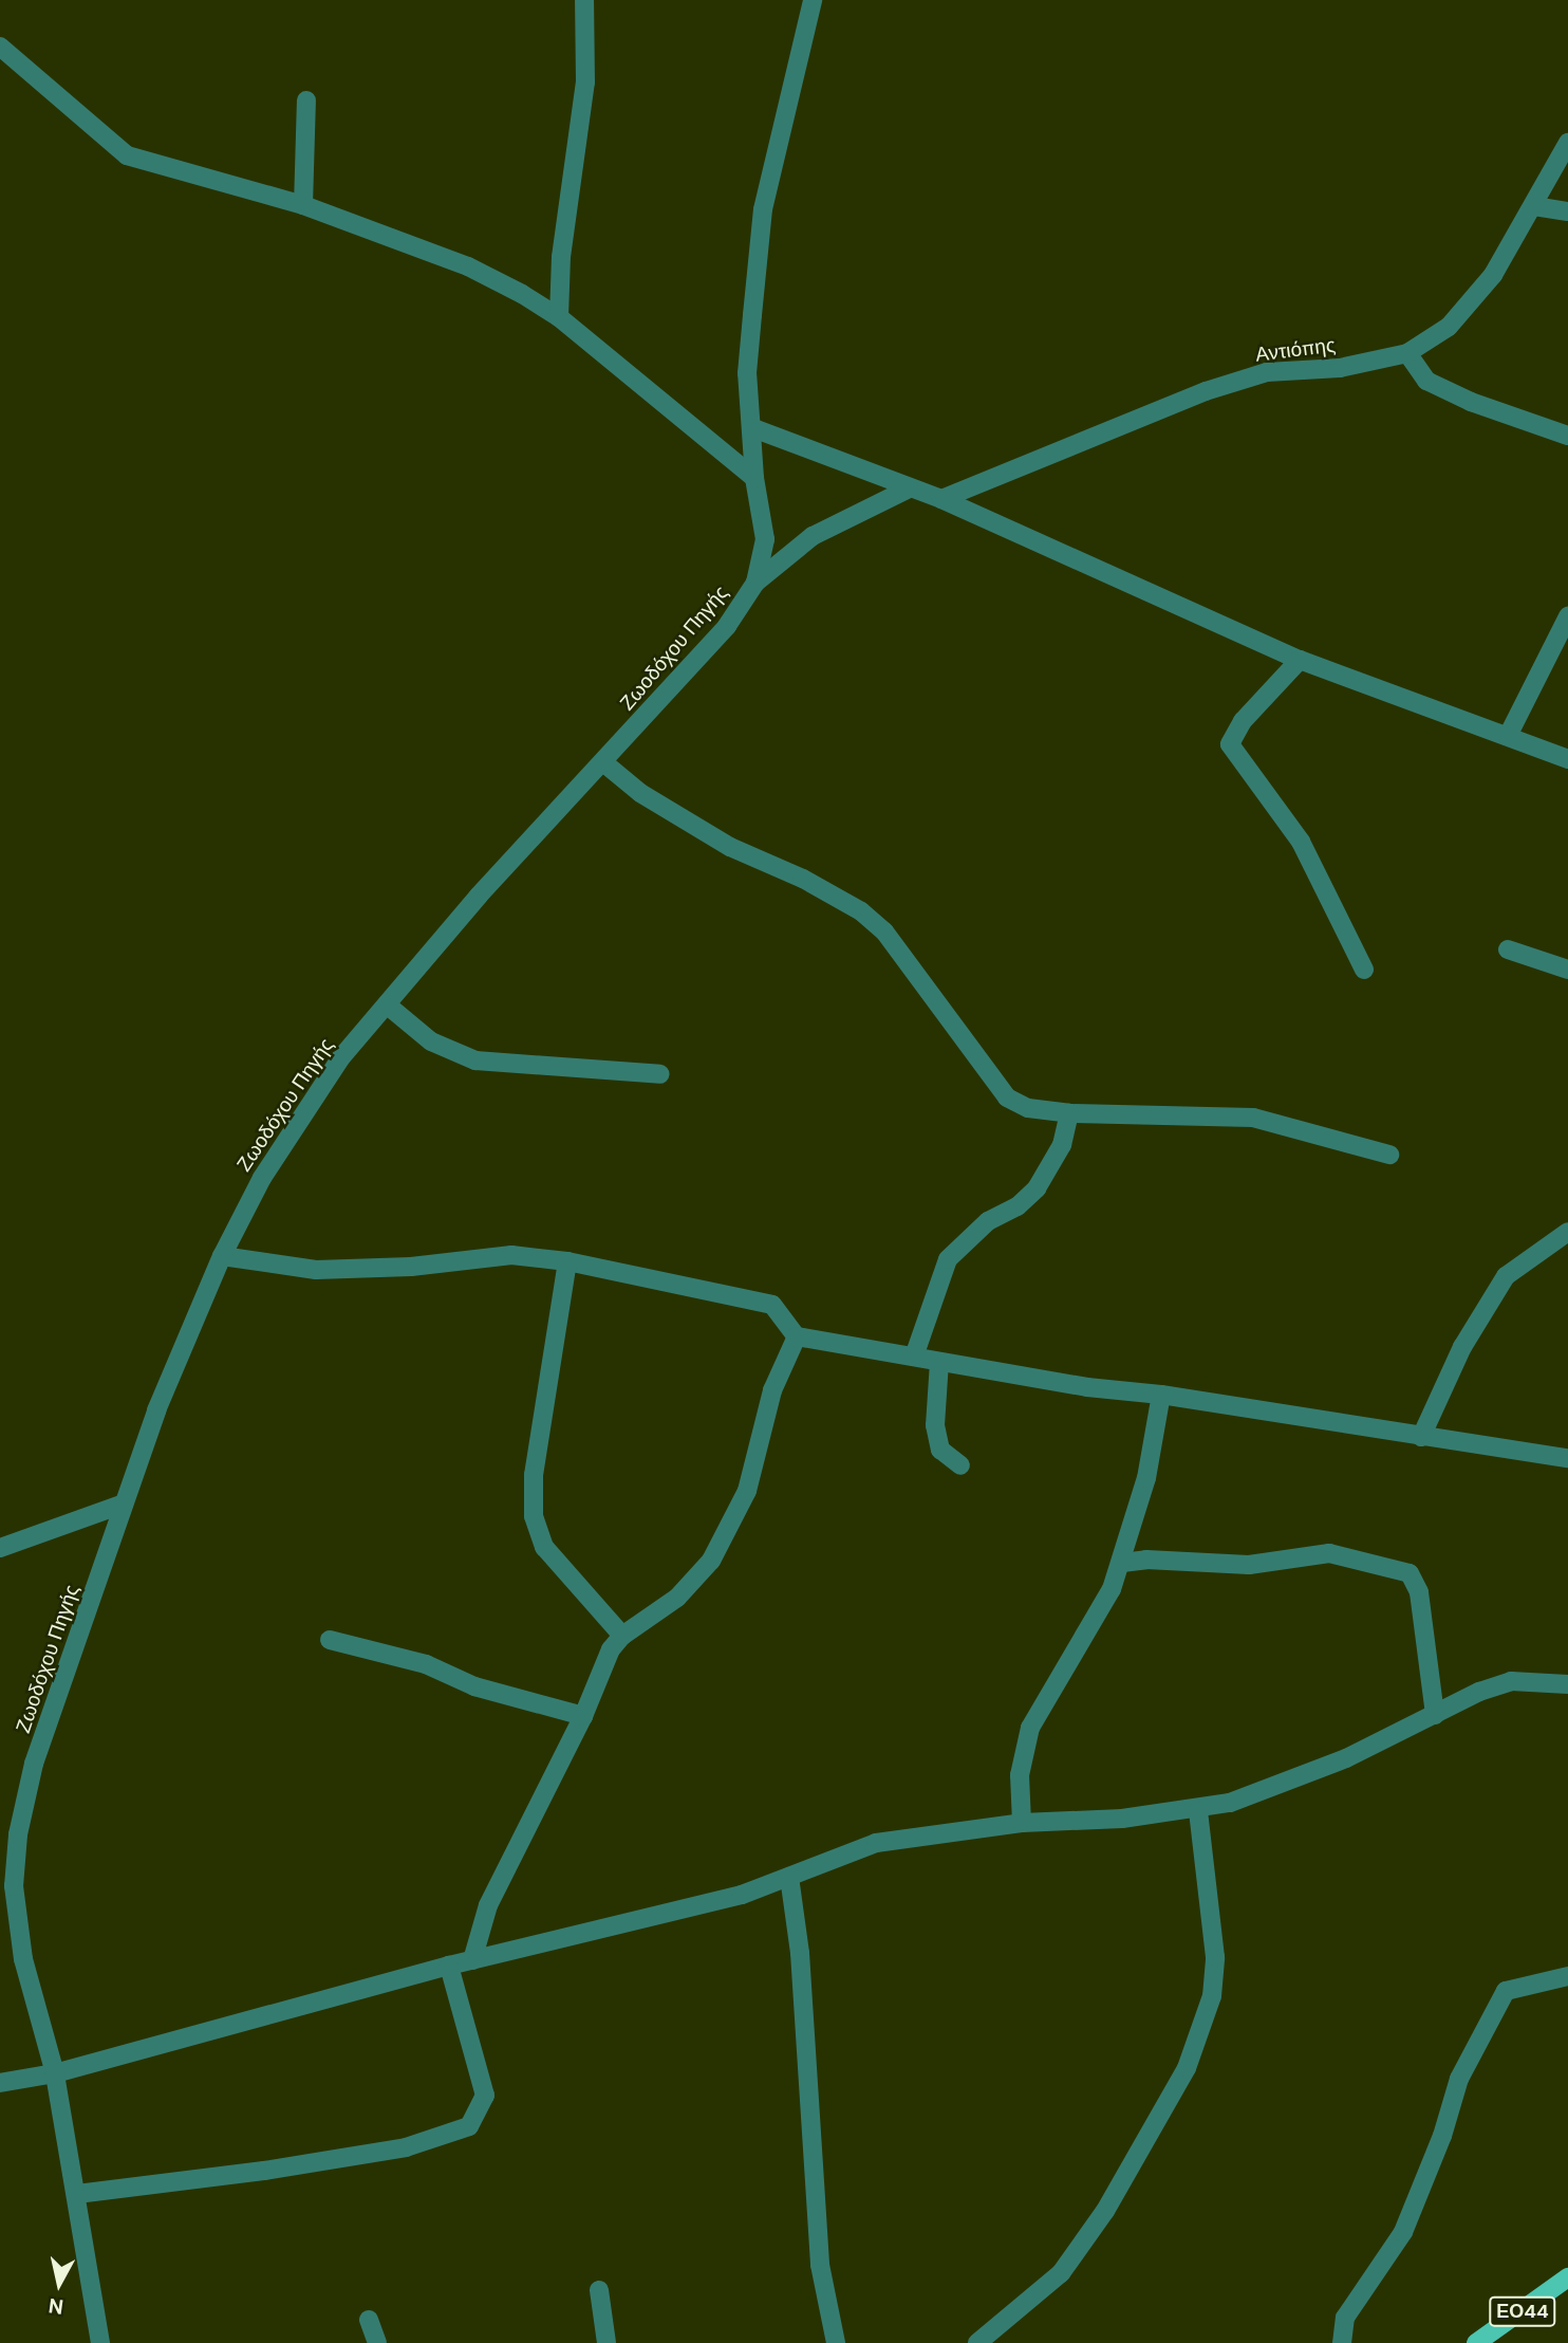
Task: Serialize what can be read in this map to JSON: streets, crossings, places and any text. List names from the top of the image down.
{
  "streets": {
    "main road": ["ΕΟ44"],
    "street": ["Αντιόπης", "Ζωοδόχου Πηγής"]
  },
  "north": "bottom"
}
